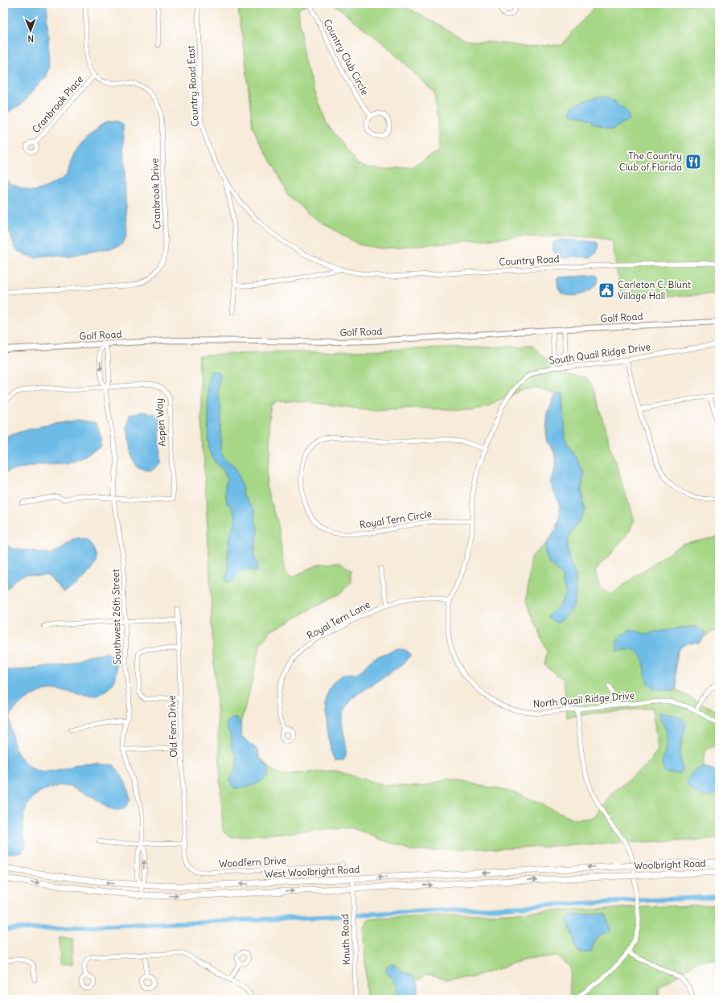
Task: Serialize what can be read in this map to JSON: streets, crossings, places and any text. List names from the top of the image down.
{
  "streets": {
    "main road": ["Woolbright Road", "West Woolbright Road"],
    "street": [
      "Country Club Circle",
      "Country Road East",
      "Cranbrook Place",
      "Cranbrook Drive",
      "Country Road",
      "Golf Road",
      "South Quail Ridge Drive",
      "Aspen Way",
      "Royal Tern Circle",
      "Southwest 26th Street",
      "Royal Tern Lane",
      "North Quail Ridge Drive",
      "Old Fern Drive",
      "Woodfern Drive",
      "Knuth Road"
    ]
  },
  "crossings": [
    ["Country Road East", "Country Road"],
    ["Cranbrook Place", "Cranbrook Drive"],
    ["Golf Road", "Southwest 26th Street"],
    ["South Quail Ridge Drive", "Royal Tern Circle"],
    ["South Quail Ridge Drive", "North Quail Ridge Drive"],
    ["Aspen Way", "Southwest 26th Street"],
    ["Royal Tern Circle", "North Quail Ridge Drive"],
    ["Southwest 26th Street", "West Woolbright Road"],
    ["Royal Tern Lane", "North Quail Ridge Drive"],
    ["Old Fern Drive", "Woodfern Drive"],
    ["Woolbright Road", "West Woolbright Road"],
    ["West Woolbright Road", "Knuth Road"]
  ],
  "places": {
    "restaurant": ["The Country Club of Florida"],
    "public building": ["Carleton C. Blunt Village Hall"]
  },
  "north": "bottom"
}
